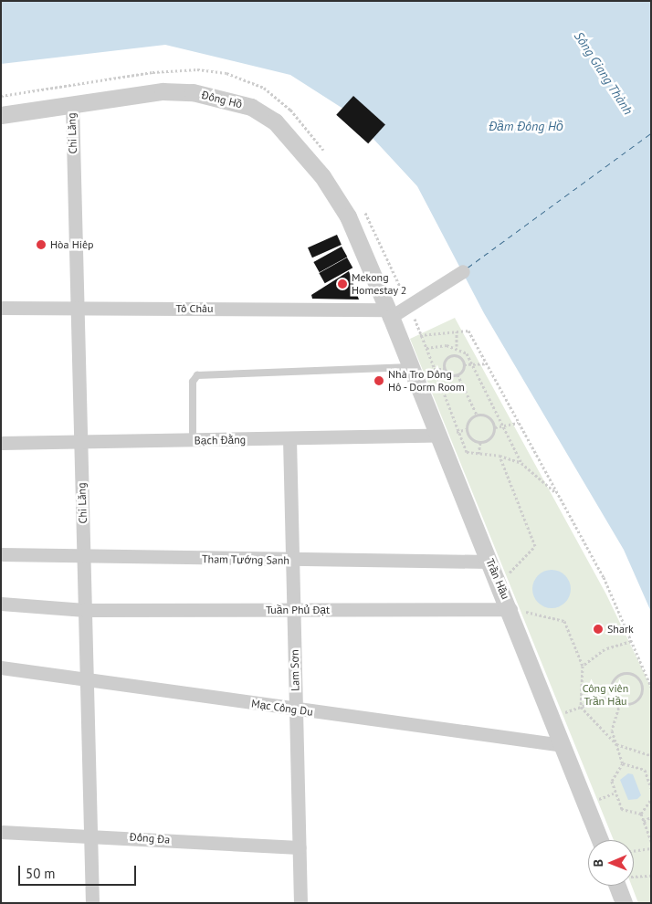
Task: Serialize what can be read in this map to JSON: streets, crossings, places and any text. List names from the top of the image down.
{
  "streets": {
    "street": [
      "Đông Hồ",
      "Chi Lăng",
      "Tô Châu",
      "Bạch Đằng",
      "Tham Tướng Sanh",
      "Trần Hầu",
      "Tuần Phủ Đạt",
      "Lam Sơn",
      "Mạc Công Du",
      "Đống Đa"
    ]
  },
  "crossings": [
    ["Đông Hồ", "Chi Lăng"],
    ["Đông Hồ", "Tô Châu"],
    ["Đông Hồ", "Trần Hầu"],
    ["Chi Lăng", "Tô Châu"],
    ["Chi Lăng", "Bạch Đằng"],
    ["Chi Lăng", "Tham Tướng Sanh"],
    ["Chi Lăng", "Tuần Phủ Đạt"],
    ["Chi Lăng", "Mạc Công Du"],
    ["Chi Lăng", "Đống Đa"],
    ["Tô Châu", "Trần Hầu"],
    ["Bạch Đằng", "Trần Hầu"],
    ["Bạch Đằng", "Lam Sơn"],
    ["Tham Tướng Sanh", "Trần Hầu"],
    ["Tham Tướng Sanh", "Lam Sơn"],
    ["Trần Hầu", "Tuần Phủ Đạt"],
    ["Trần Hầu", "Mạc Công Du"],
    ["Tuần Phủ Đạt", "Lam Sơn"],
    ["Lam Sơn", "Mạc Công Du"],
    ["Lam Sơn", "Đống Đa"]
  ],
  "water": ["Sông Giang Thành", "Đầm Đông Hồ"],
  "parks": ["Công viên Trần Hầu"],
  "places": [
    "Hòa Hiêp",
    "Mekong Homestay 2",
    "Nhà Tro Dông Hô - Dorm Room",
    "Shark"
  ],
  "scale_bar": "50 m",
  "north": "left"
}
